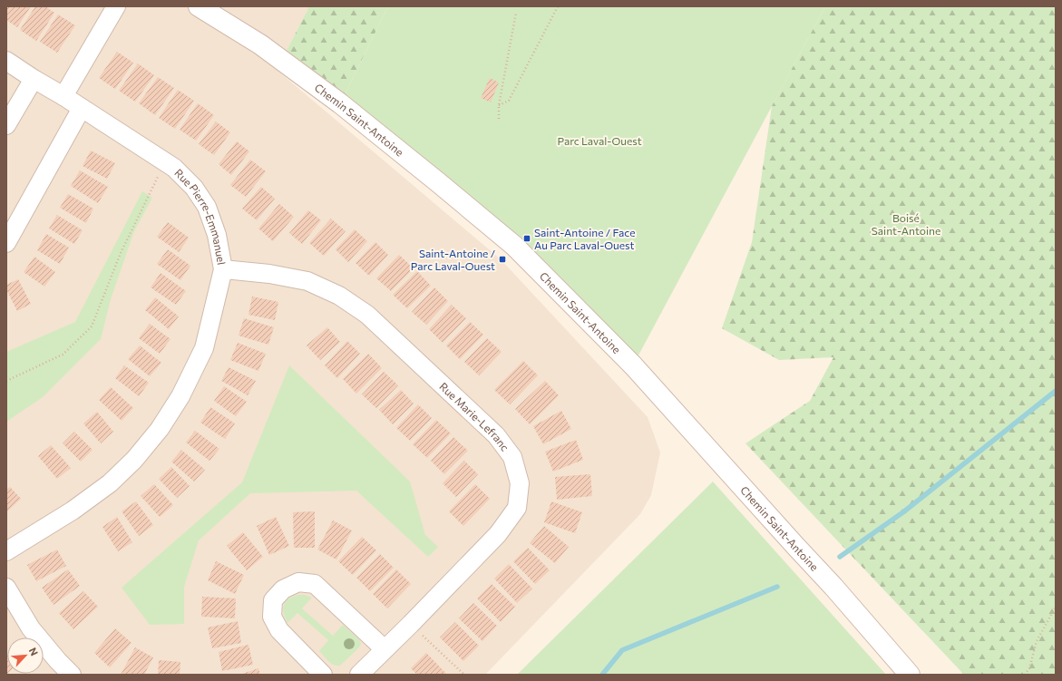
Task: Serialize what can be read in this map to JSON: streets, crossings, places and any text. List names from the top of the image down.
{
  "streets": {
    "street": ["Chemin Saint-Antoine", "Rue Pierre-Emmanuel", "Rue Marie-Lefranc"]
  },
  "crossings": [
    ["Rue Pierre-Emmanuel", "Rue Marie-Lefranc"]
  ],
  "parks": ["Parc Laval-Ouest", "Boisé Saint-Antoine"],
  "places": {
    "transit": ["Saint-Antoine / Face Au Parc Laval-Ouest", "Saint-Antoine / Parc Laval-Ouest"]
  },
  "north": "top right"
}
